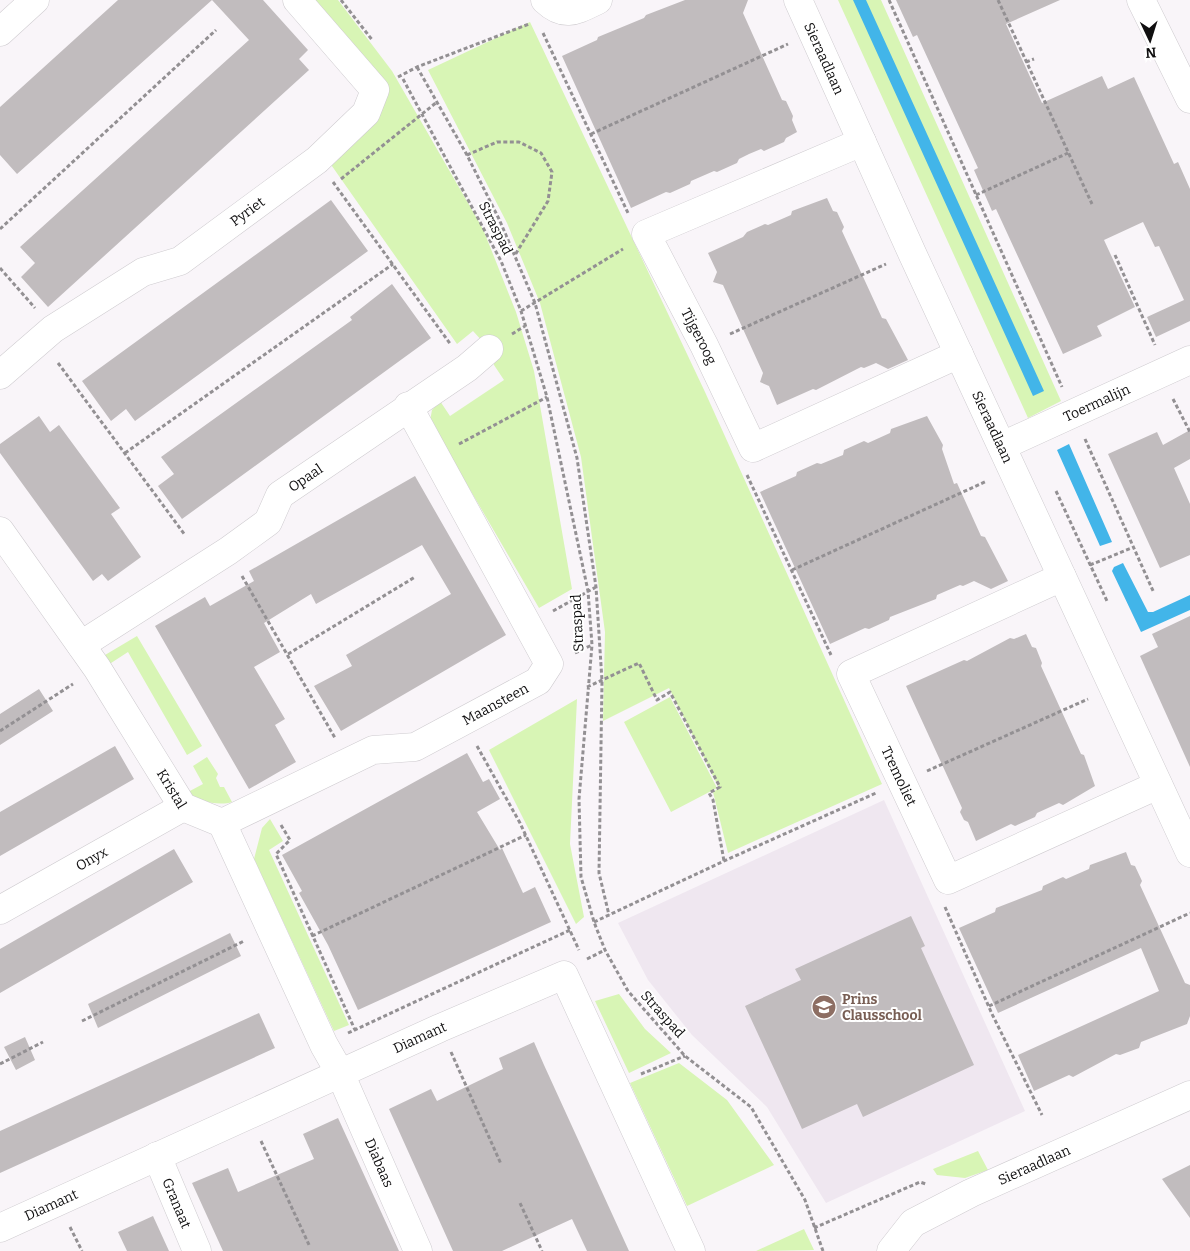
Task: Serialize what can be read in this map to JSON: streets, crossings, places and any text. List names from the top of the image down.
{
  "streets": {
    "street": [
      "Sieraadlaan",
      "Pyriet",
      "Tijgeroog",
      "Toermalijn",
      "Opaal",
      "Maansteen",
      "Tremoliet",
      "Kristal",
      "Onyx",
      "Diamant",
      "Diabaas",
      "Granaat"
    ],
    "path": ["Straspad"]
  },
  "crossings": [
    ["Sieraadlaan", "Toermalijn"],
    ["Opaal", "Maansteen"],
    ["Opaal", "Kristal"],
    ["Maansteen", "Kristal"],
    ["Kristal", "Onyx"],
    ["Diamant", "Diabaas"],
    ["Diamant", "Granaat"]
  ],
  "places": {
    "school or university": ["Prins Clausschool"]
  },
  "north": "bottom"
}
